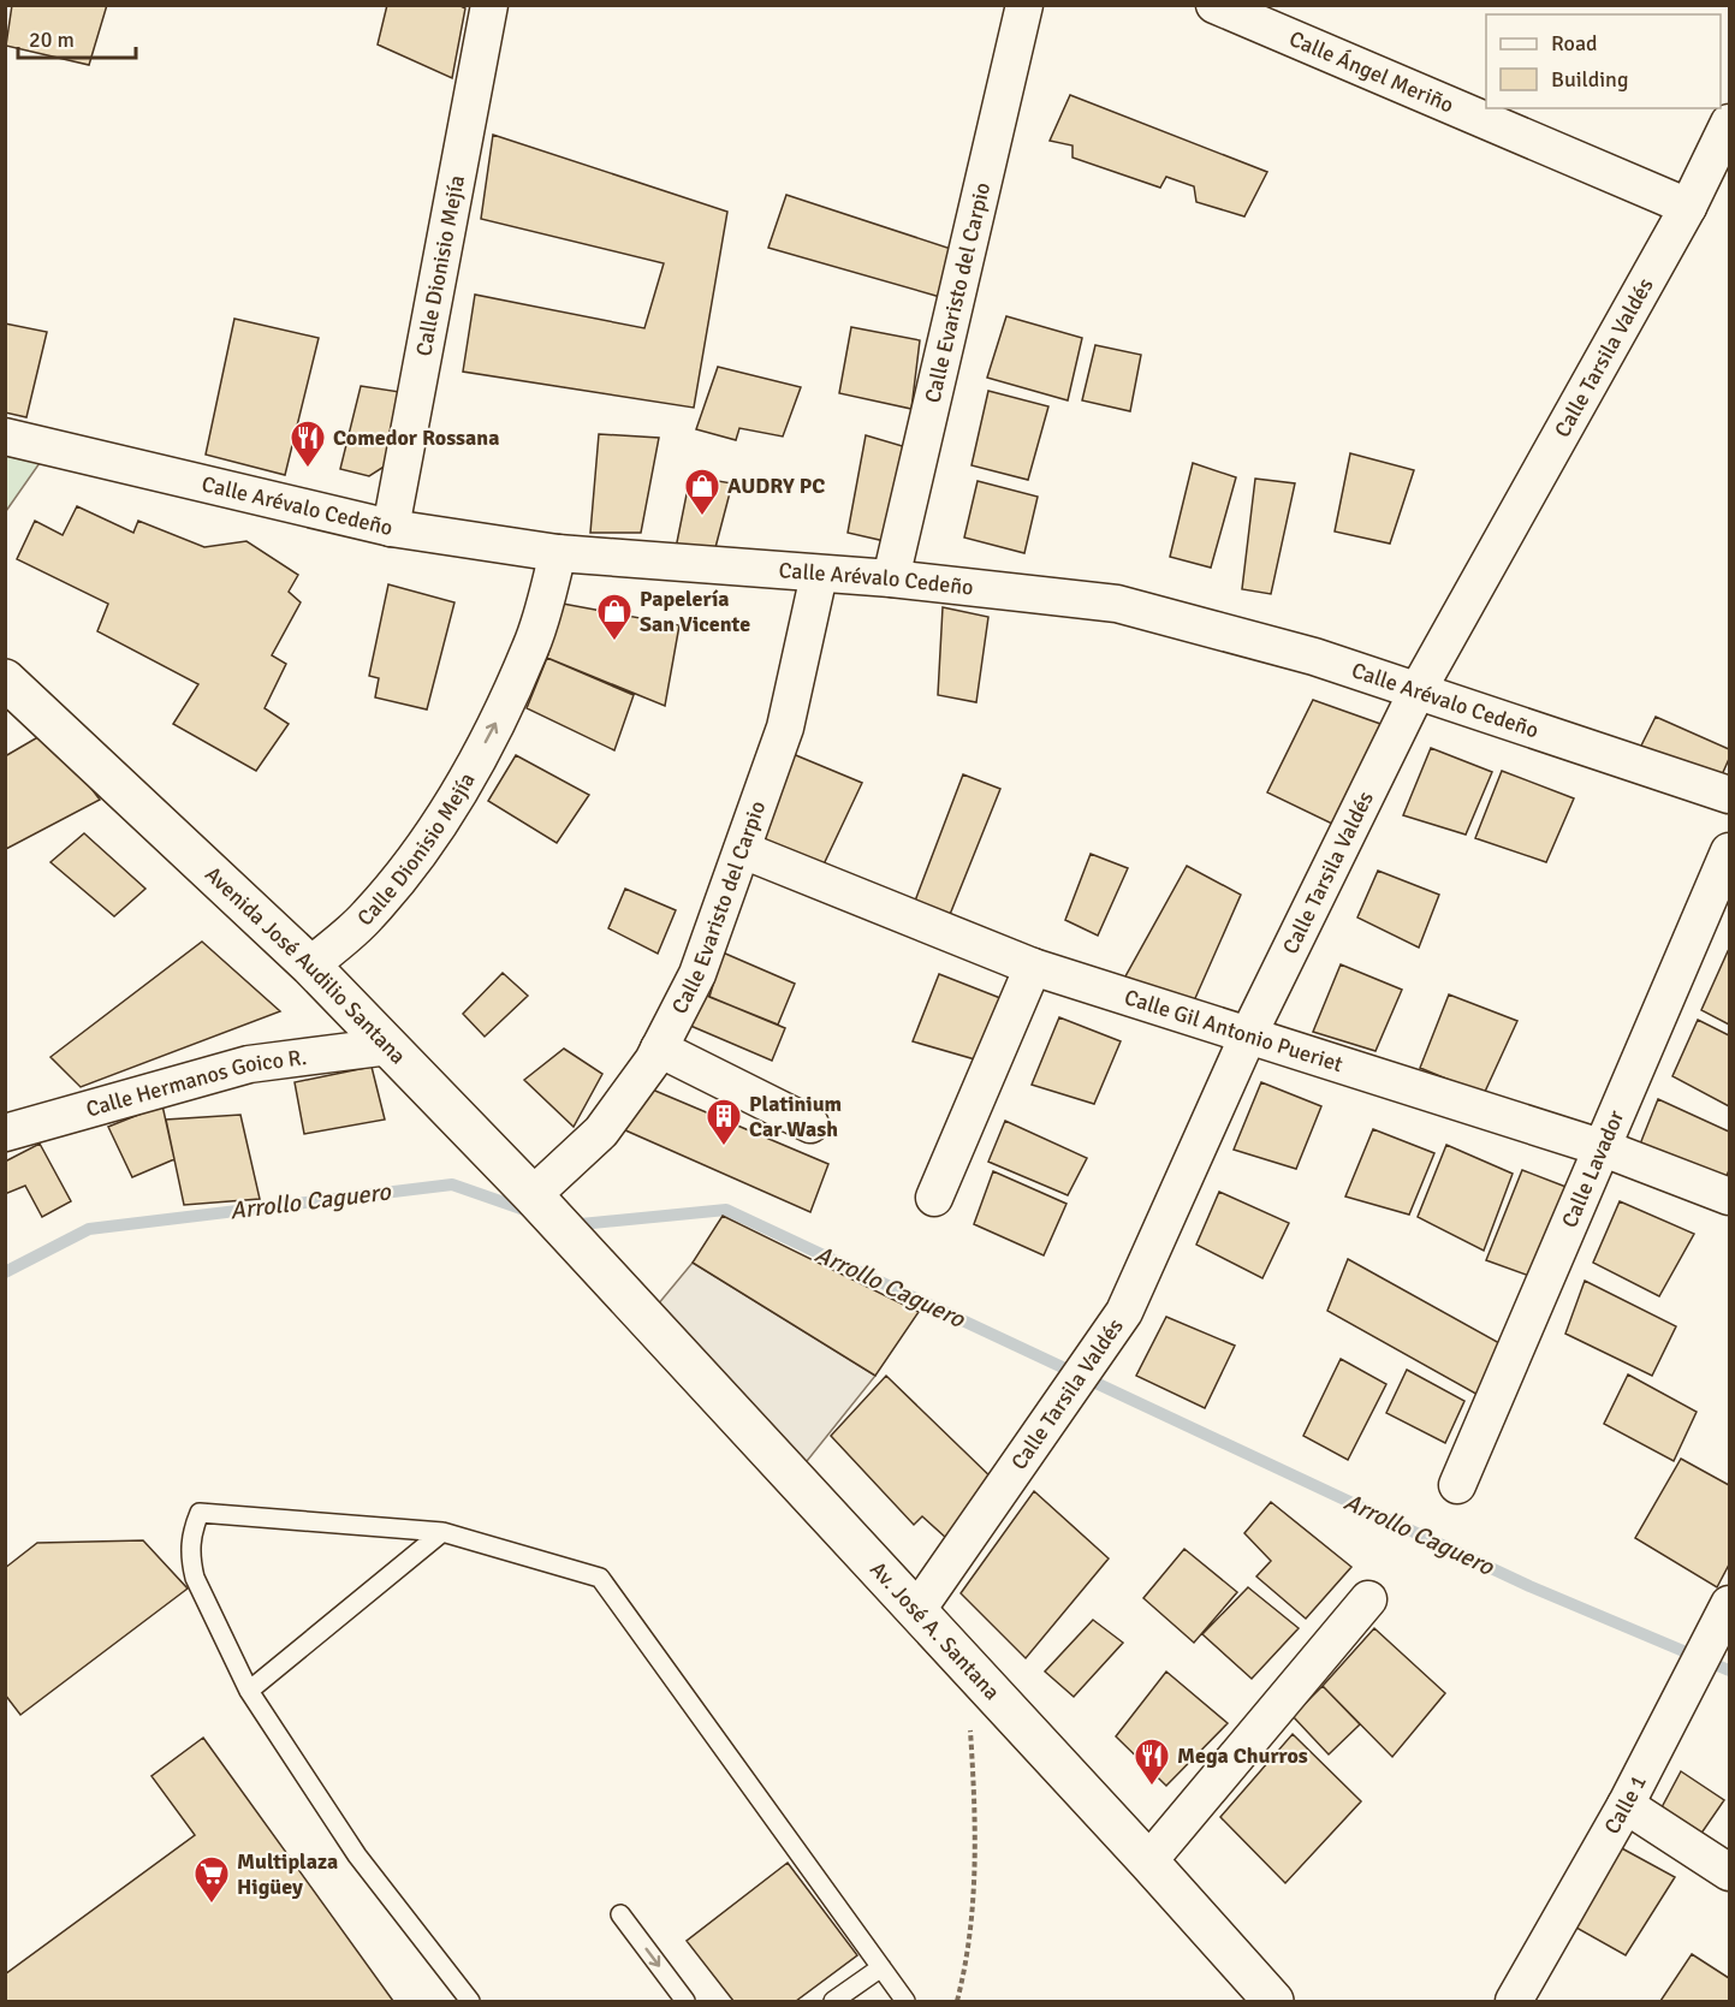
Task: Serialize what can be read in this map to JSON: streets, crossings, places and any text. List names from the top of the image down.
{
  "streets": {
    "main road": ["Avenida José Audilio Santana", "Av. José A. Santana"],
    "street": [
      "Calle Ángel Meriño",
      "Calle Dionisio Mejía",
      "Calle Evaristo del Carpio",
      "Calle Tarsila Valdés",
      "Calle Arévalo Cedeño",
      "Calle Gil Antonio Pueriet",
      "Calle Hermanos Goico R.",
      "Calle Lavador",
      "Calle 1"
    ]
  },
  "crossings": [
    ["Calle Ángel Meriño", "Calle Tarsila Valdés"],
    ["Calle Dionisio Mejía", "Calle Arévalo Cedeño"],
    ["Calle Dionisio Mejía", "Avenida José Audilio Santana"],
    ["Calle Evaristo del Carpio", "Calle Arévalo Cedeño"],
    ["Calle Evaristo del Carpio", "Avenida José Audilio Santana"],
    ["Calle Evaristo del Carpio", "Calle Gil Antonio Pueriet"],
    ["Calle Tarsila Valdés", "Calle Arévalo Cedeño"],
    ["Calle Tarsila Valdés", "Calle Gil Antonio Pueriet"],
    ["Calle Tarsila Valdés", "Av. José A. Santana"],
    ["Avenida José Audilio Santana", "Calle Hermanos Goico R."],
    ["Avenida José Audilio Santana", "Av. José A. Santana"],
    ["Calle Gil Antonio Pueriet", "Calle Lavador"]
  ],
  "one_way": ["Calle Dionisio Mejía"],
  "water": ["Arrollo Caguero"],
  "places": {
    "restaurant": ["Comedor Rossana", "Mega Churros"],
    "shop": ["AUDRY PC", "Papelería San Vicente"],
    "building": ["Platinium Car Wash"],
    "supermarket": ["Multiplaza Higüey"]
  },
  "legend": ["Road", "Building"],
  "scale_bar": "20 m"
}
